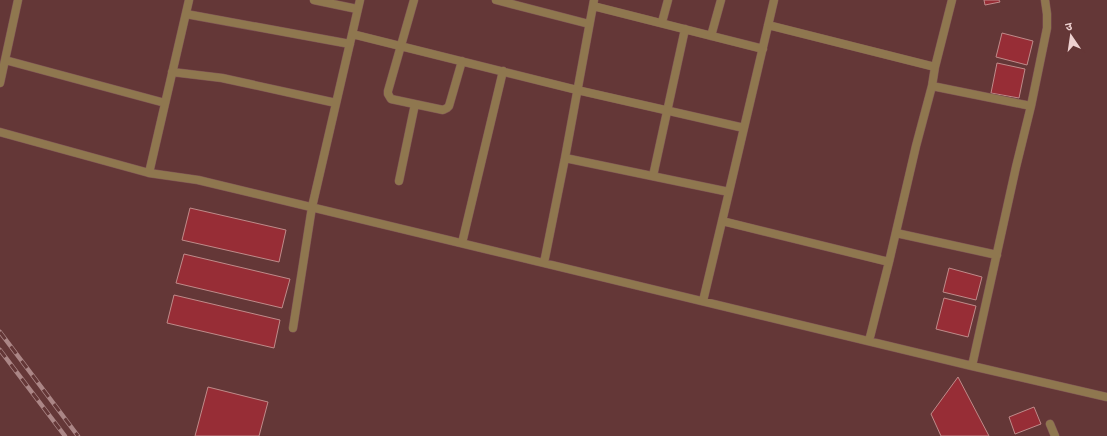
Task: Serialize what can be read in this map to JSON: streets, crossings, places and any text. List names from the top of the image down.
{
  "north": "top"
}
